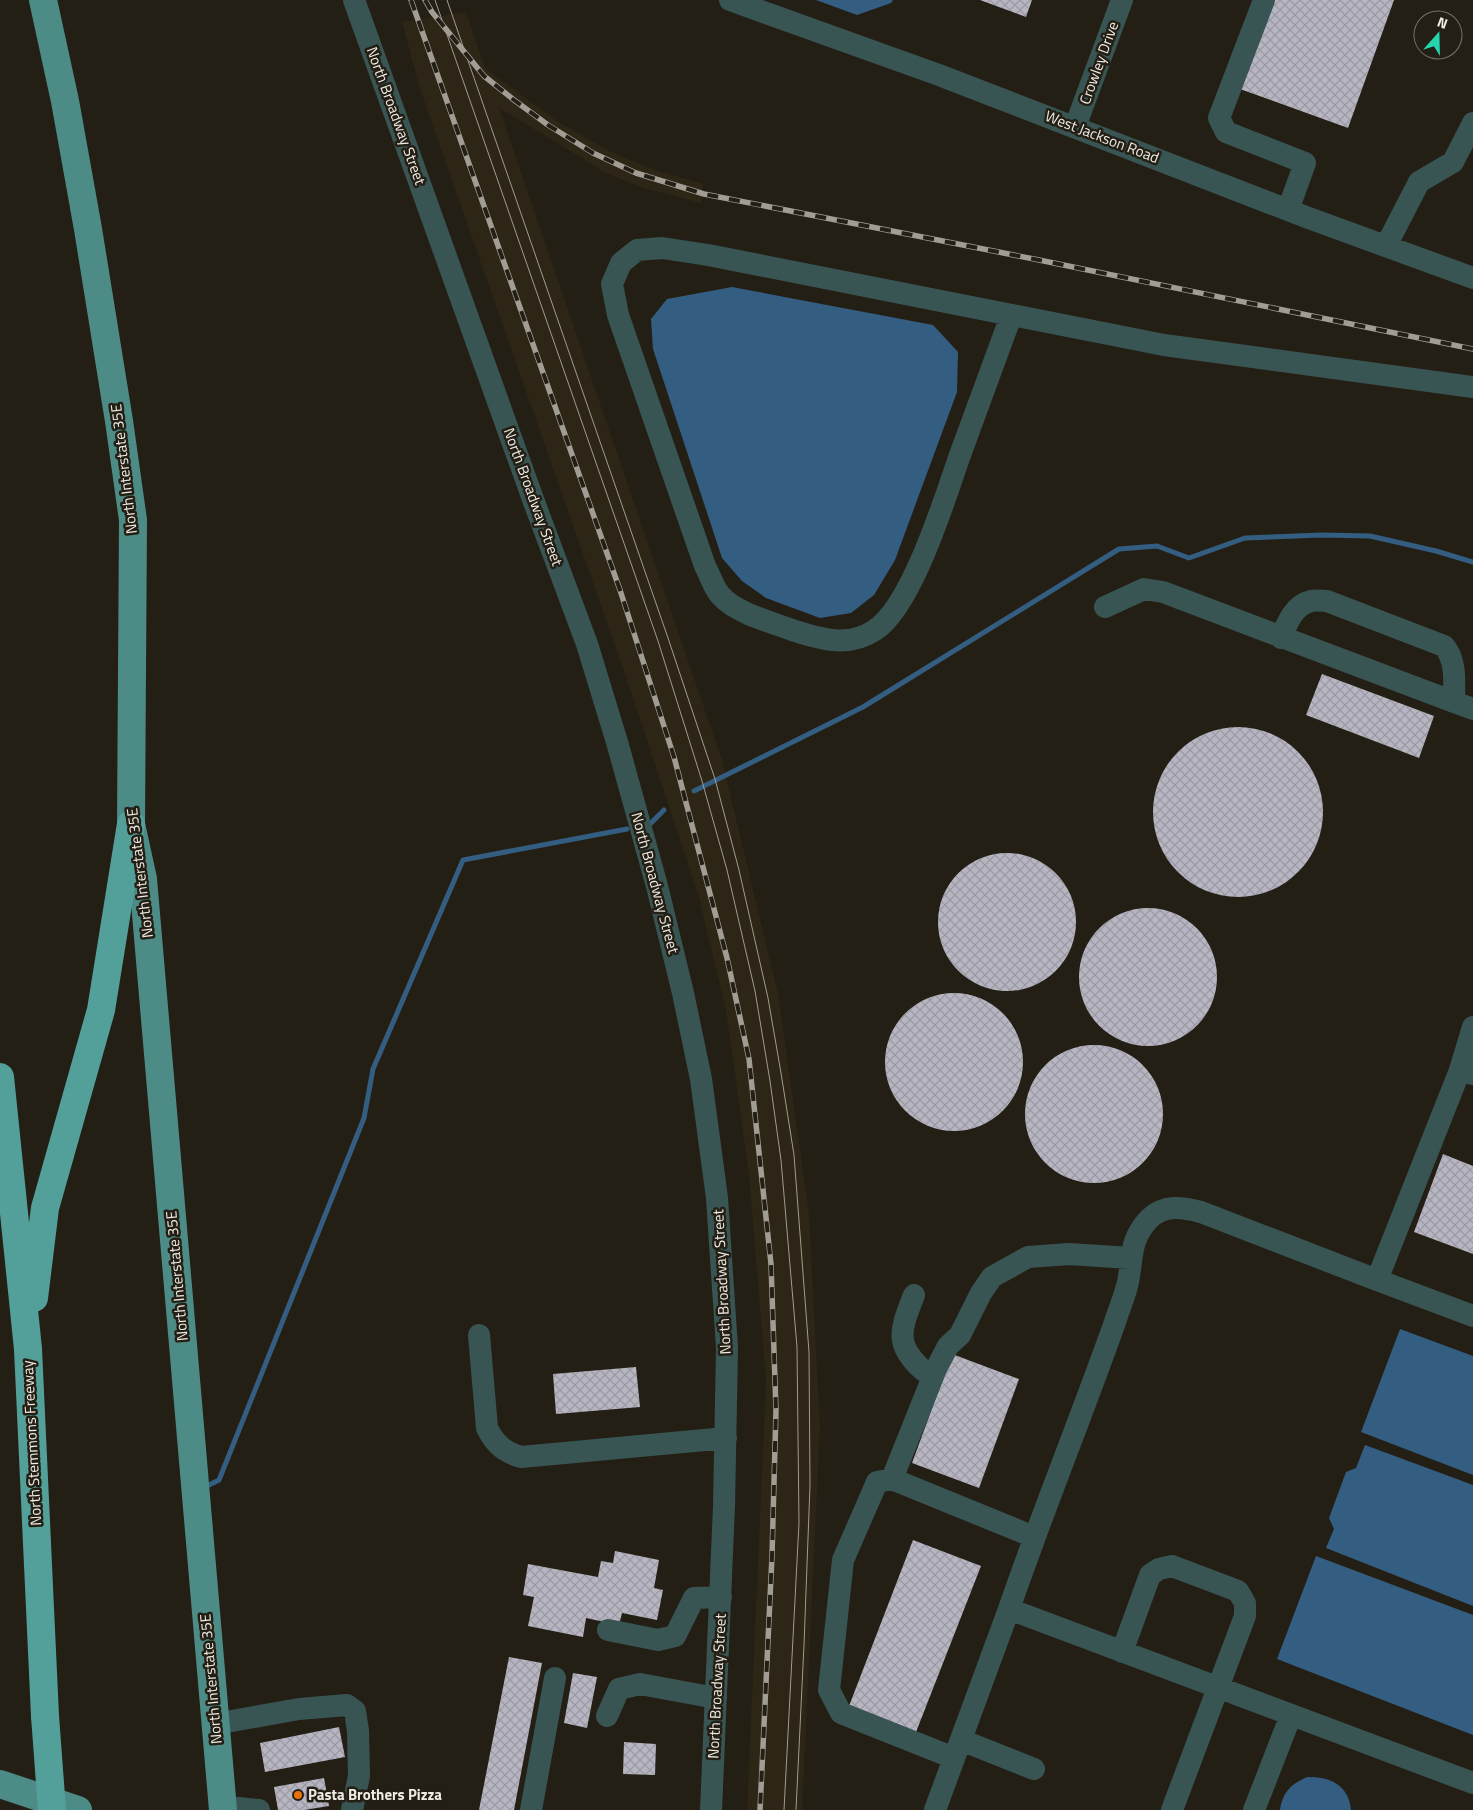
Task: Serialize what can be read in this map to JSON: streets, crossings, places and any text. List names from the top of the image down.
{
  "streets": {
    "highway": ["North Stemmons Freeway"],
    "main road": ["North Interstate 35E"],
    "street": ["Crowley Drive", "North Broadway Street", "West Jackson Road"]
  },
  "crossings": [
    ["Crowley Drive", "West Jackson Road"]
  ],
  "places": ["Pasta Brothers Pizza"],
  "north": "top"
}
